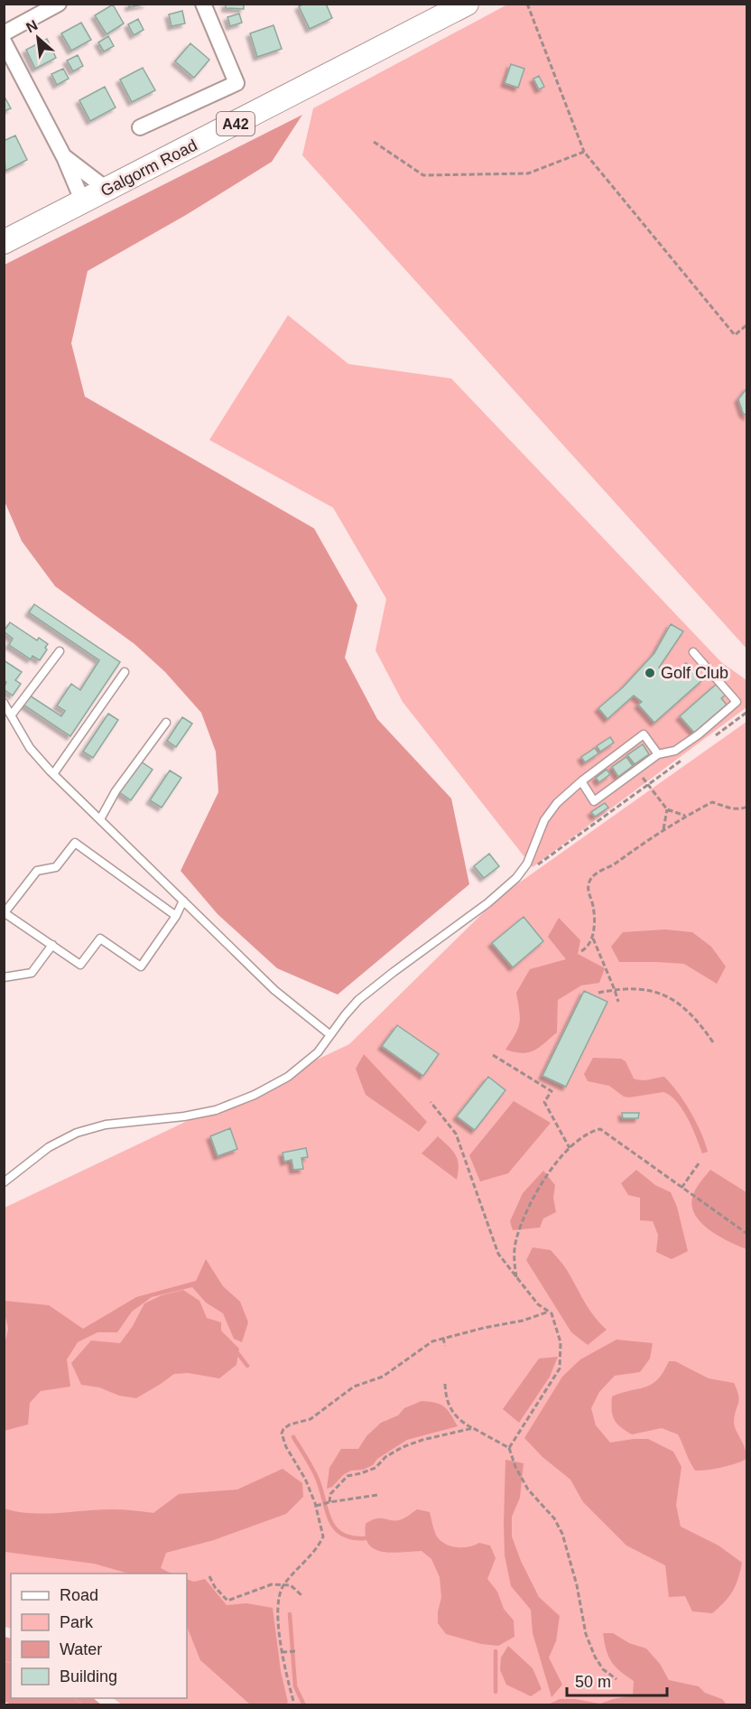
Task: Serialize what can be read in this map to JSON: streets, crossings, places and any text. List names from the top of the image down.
{
  "streets": {
    "main road": ["A42", "Galgorm Road"]
  },
  "places": ["Golf Club"],
  "legend": [
    "Road",
    "Park",
    "Water",
    "Building"
  ],
  "scale_bar": "50 m",
  "north": "top left"
}
